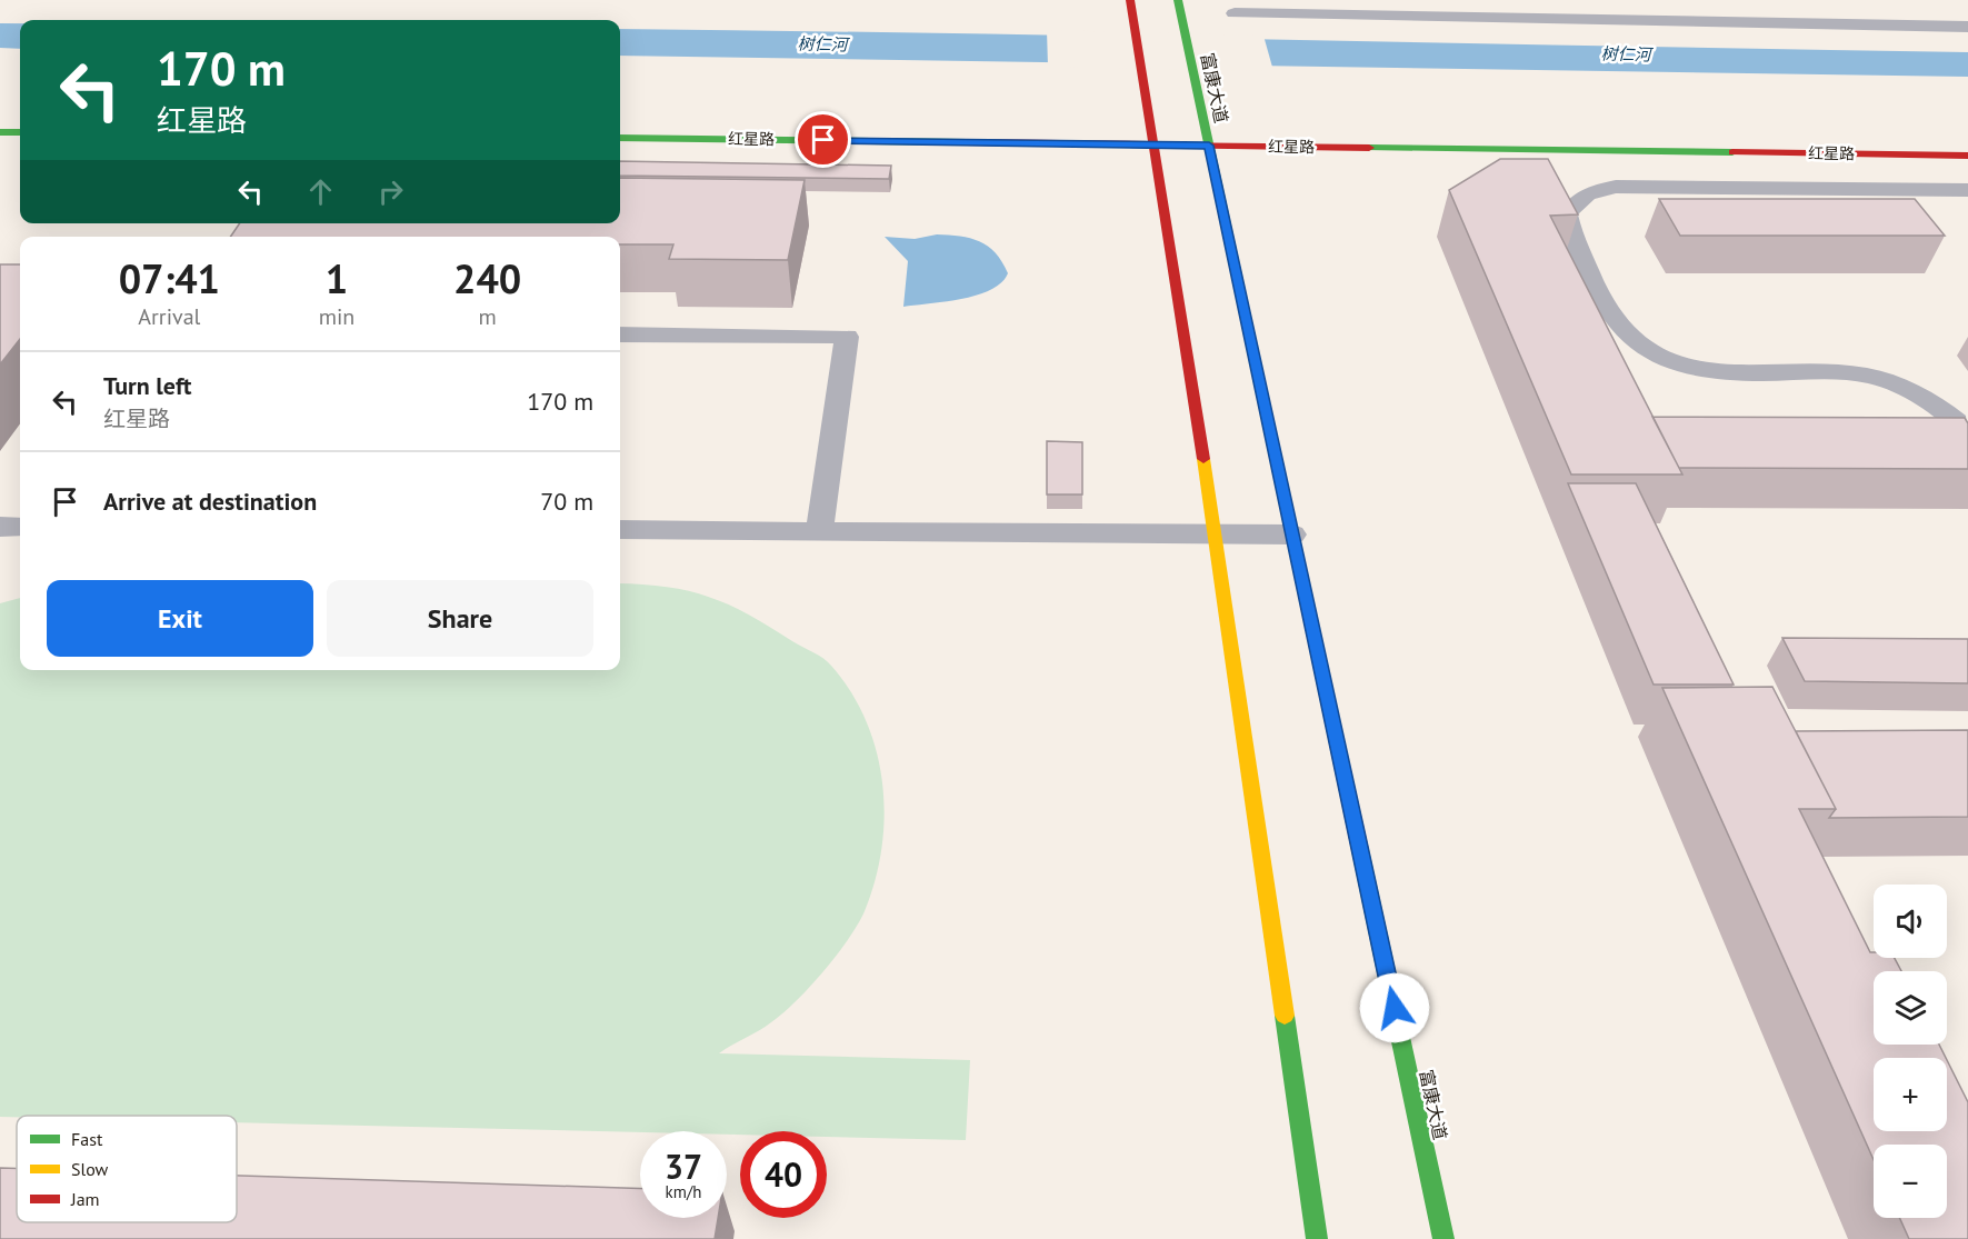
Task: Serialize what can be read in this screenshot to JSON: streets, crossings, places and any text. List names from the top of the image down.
{
  "streets": {
    "street": ["富康大道", "红星路"]
  },
  "crossings": [
    ["富康大道", "红星路"]
  ],
  "water": ["树仁河"],
  "legend": ["Fast", "Slow", "Jam"],
  "page": {
    "turn": ["170 m", "红星路"],
    "eta": [
      "07:41",
      "Arrival",
      "1",
      "min",
      "240",
      "m"
    ],
    "list": [
      {
        "name": "Turn left",
        "note": "红星路",
        "value": "170 m"
      },
      {
        "name": "Arrive at destination",
        "value": "70 m"
      }
    ],
    "buttons": ["Exit", "Share"],
    "map_buttons": ["+", "−"],
    "speed": "37 km/h",
    "limit": "40"
  }
}
